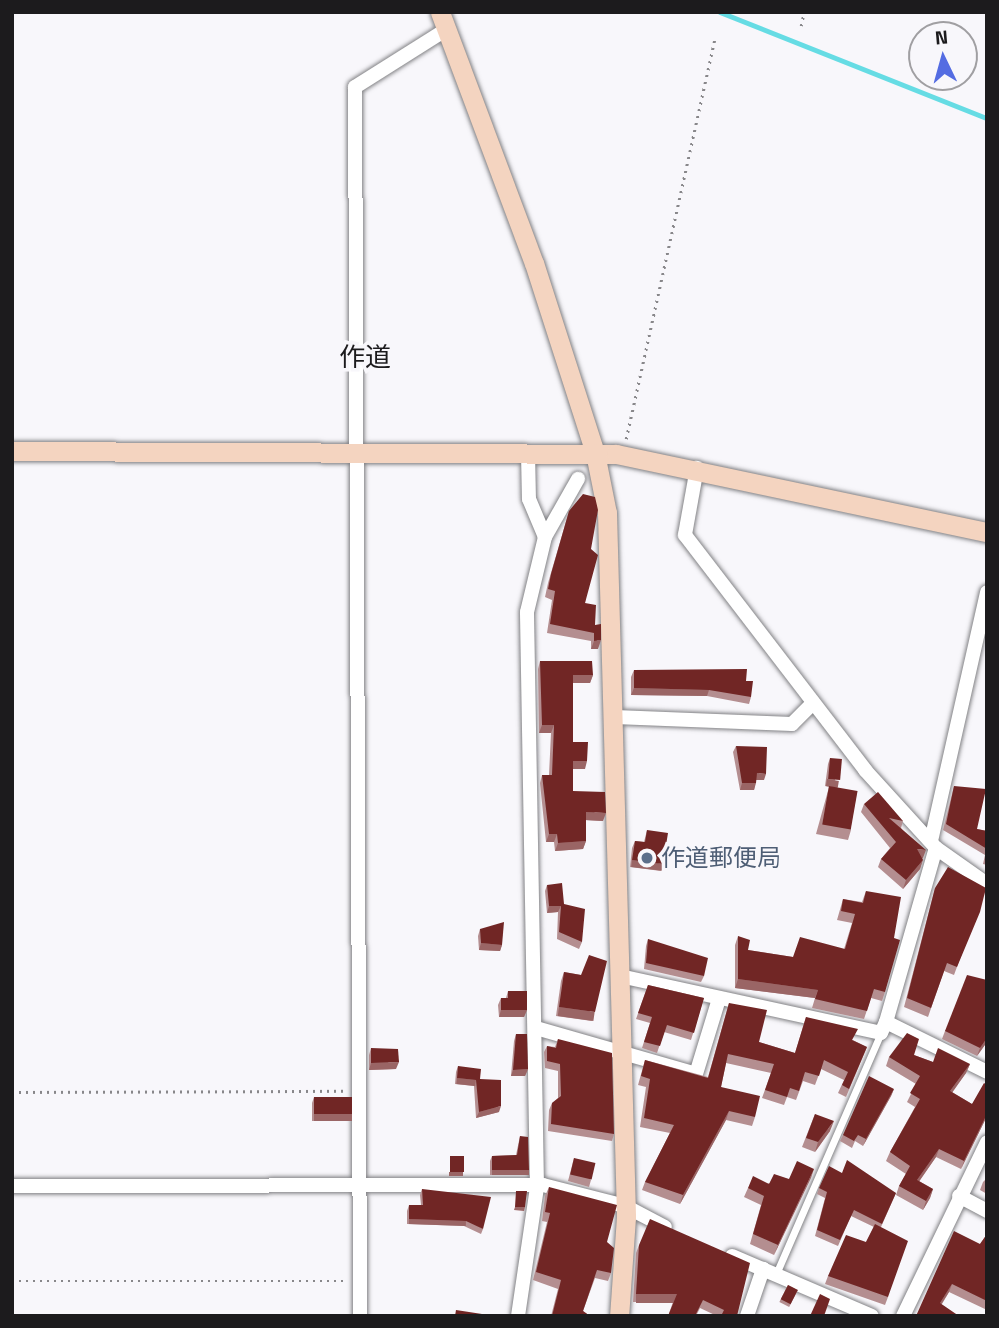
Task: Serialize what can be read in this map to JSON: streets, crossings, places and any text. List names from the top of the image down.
{
  "districts": ["作道"],
  "places": ["作道郵便局"],
  "north": "top"
}
